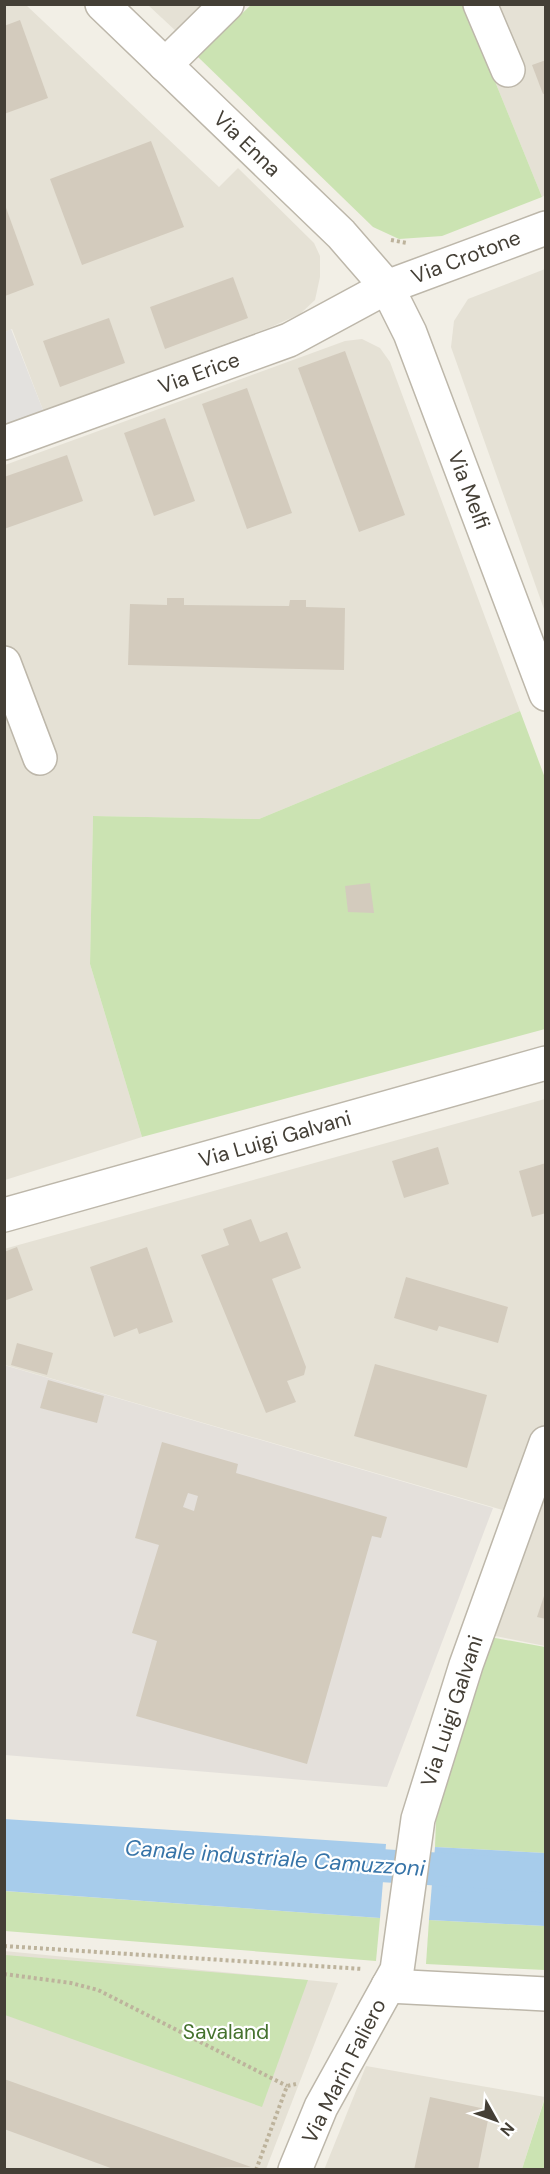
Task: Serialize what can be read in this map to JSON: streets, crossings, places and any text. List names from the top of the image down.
{
  "streets": {
    "street": [
      "Via Enna",
      "Via Crotone",
      "Via Erice",
      "Via Melfi",
      "Via Luigi Galvani",
      "Via Marin Faliero"
    ]
  },
  "crossings": [
    ["Via Enna", "Via Crotone"],
    ["Via Enna", "Via Erice"],
    ["Via Enna", "Via Melfi"],
    ["Via Crotone", "Via Erice"],
    ["Via Crotone", "Via Melfi"],
    ["Via Erice", "Via Melfi"],
    ["Via Luigi Galvani", "Via Marin Faliero"]
  ],
  "water": ["Canale industriale Camuzzoni"],
  "parks": ["Savaland"],
  "north": "bottom right"
}
